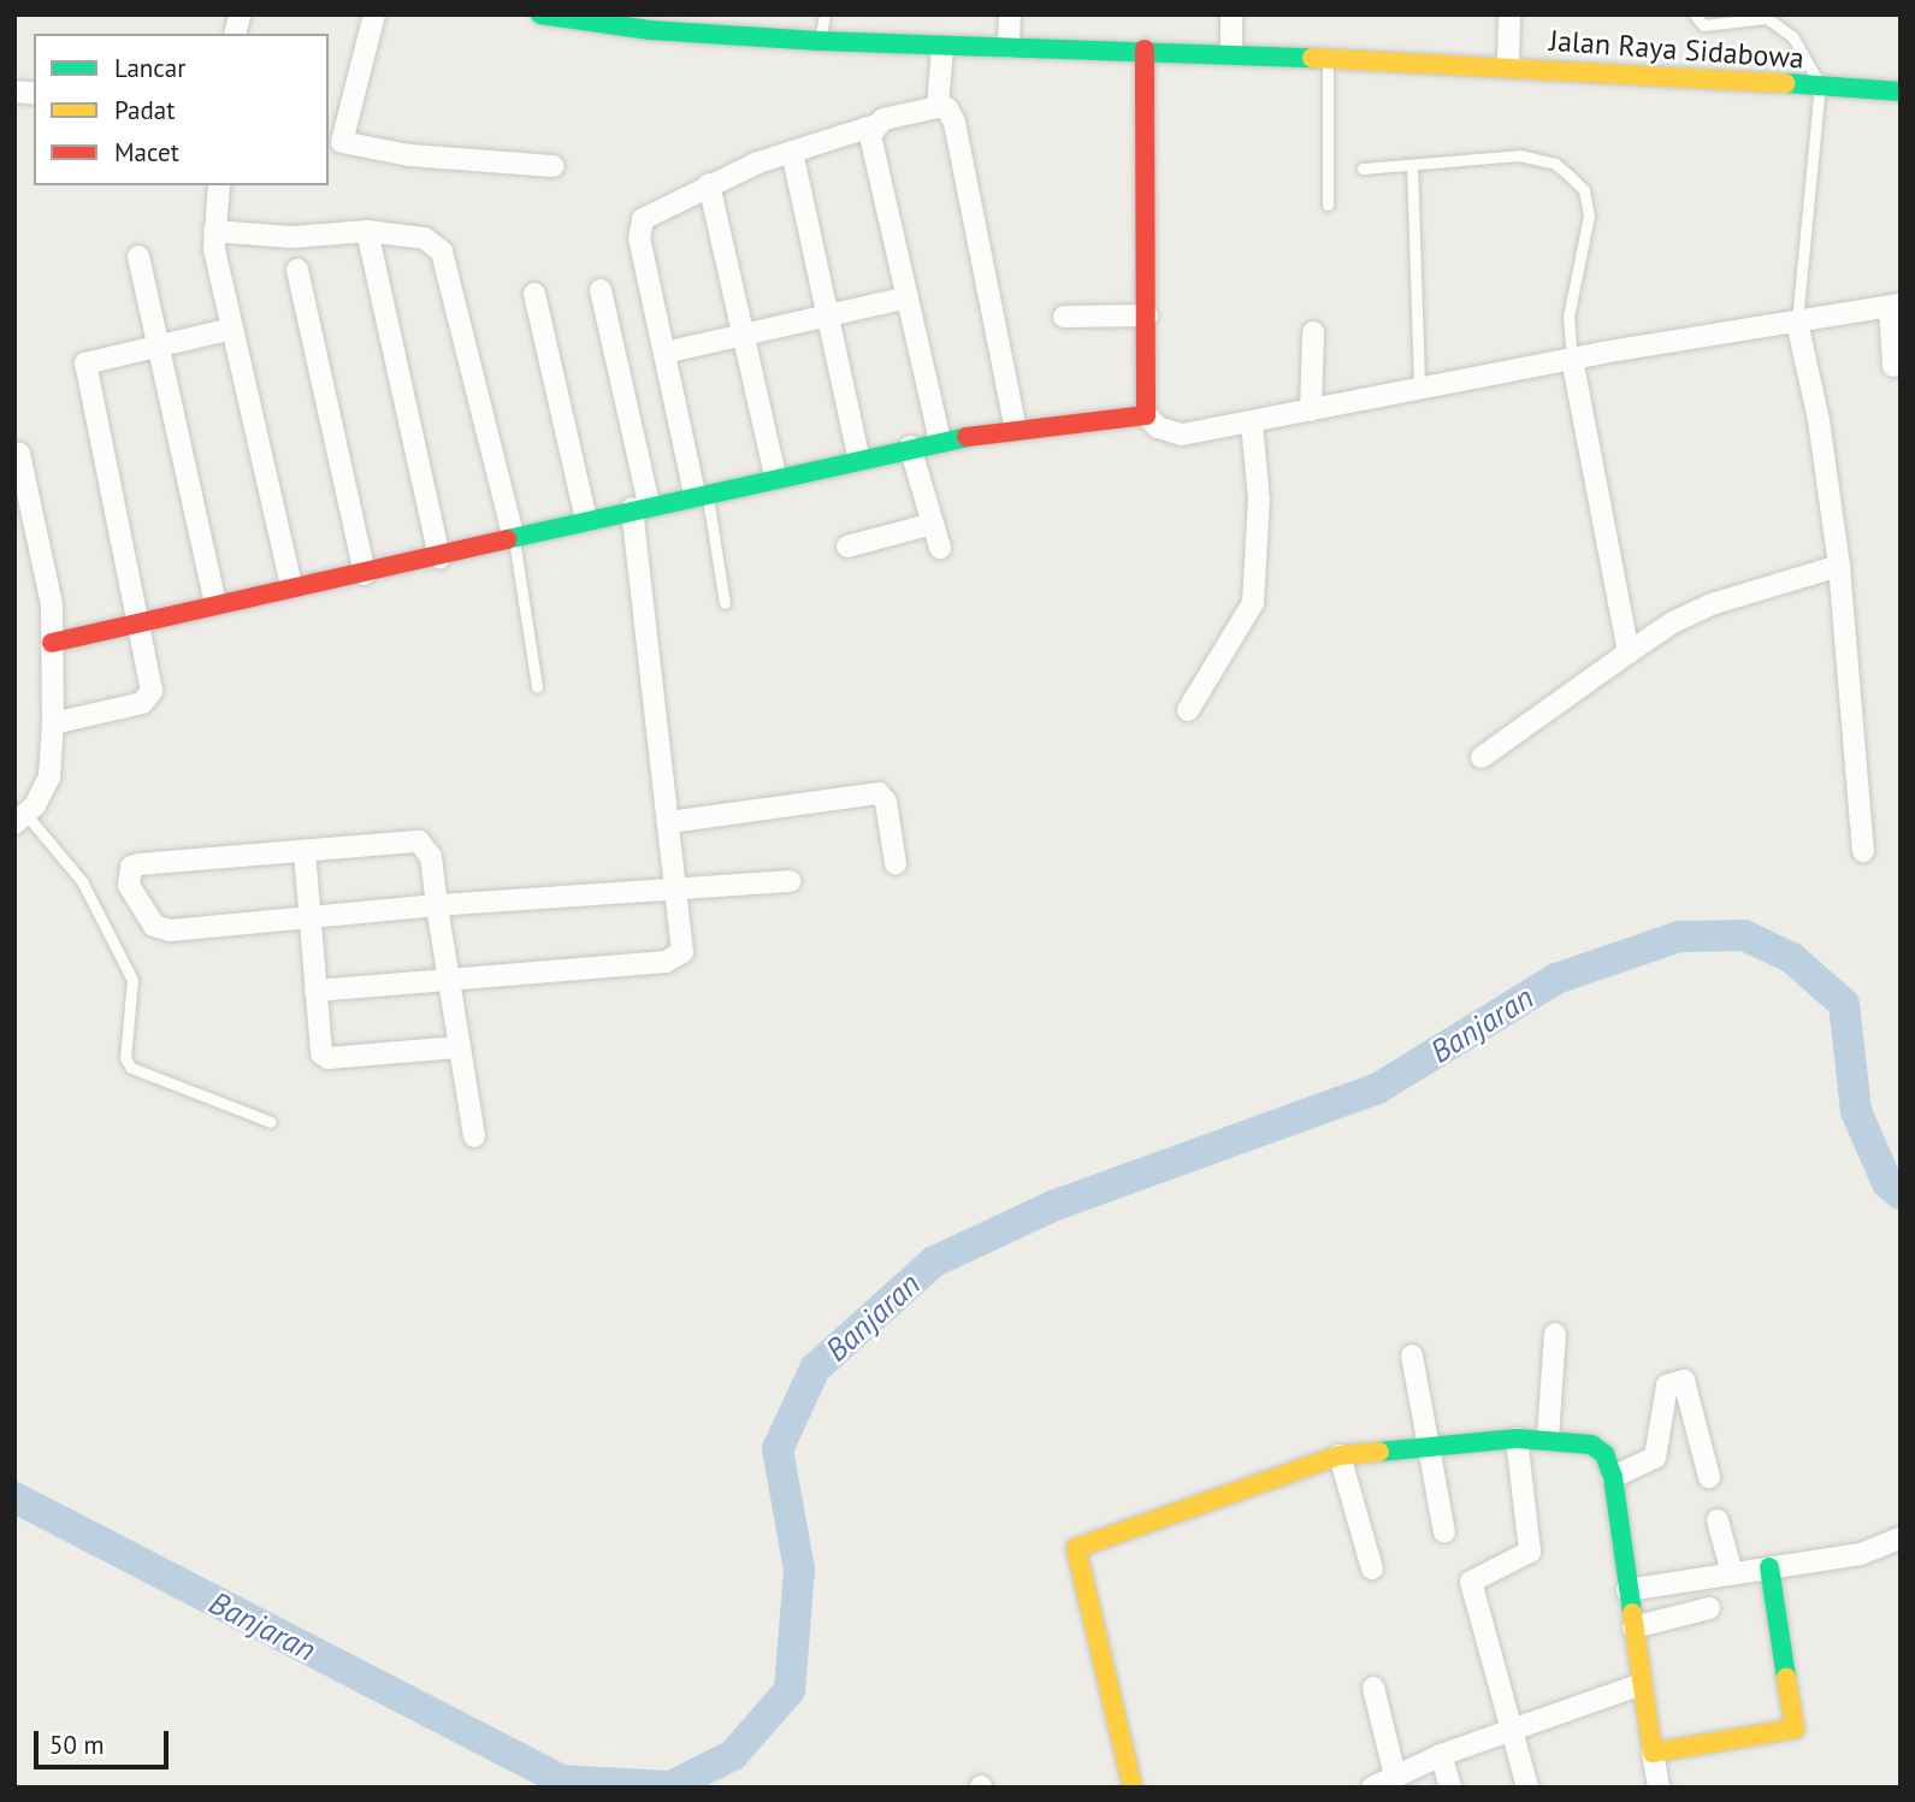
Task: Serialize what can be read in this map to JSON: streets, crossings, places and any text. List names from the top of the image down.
{
  "streets": {
    "main road": ["Jalan Raya Sidabowa"]
  },
  "water": ["Banjaran"],
  "legend": ["Lancar", "Padat", "Macet"],
  "scale_bar": "50 m"
}
